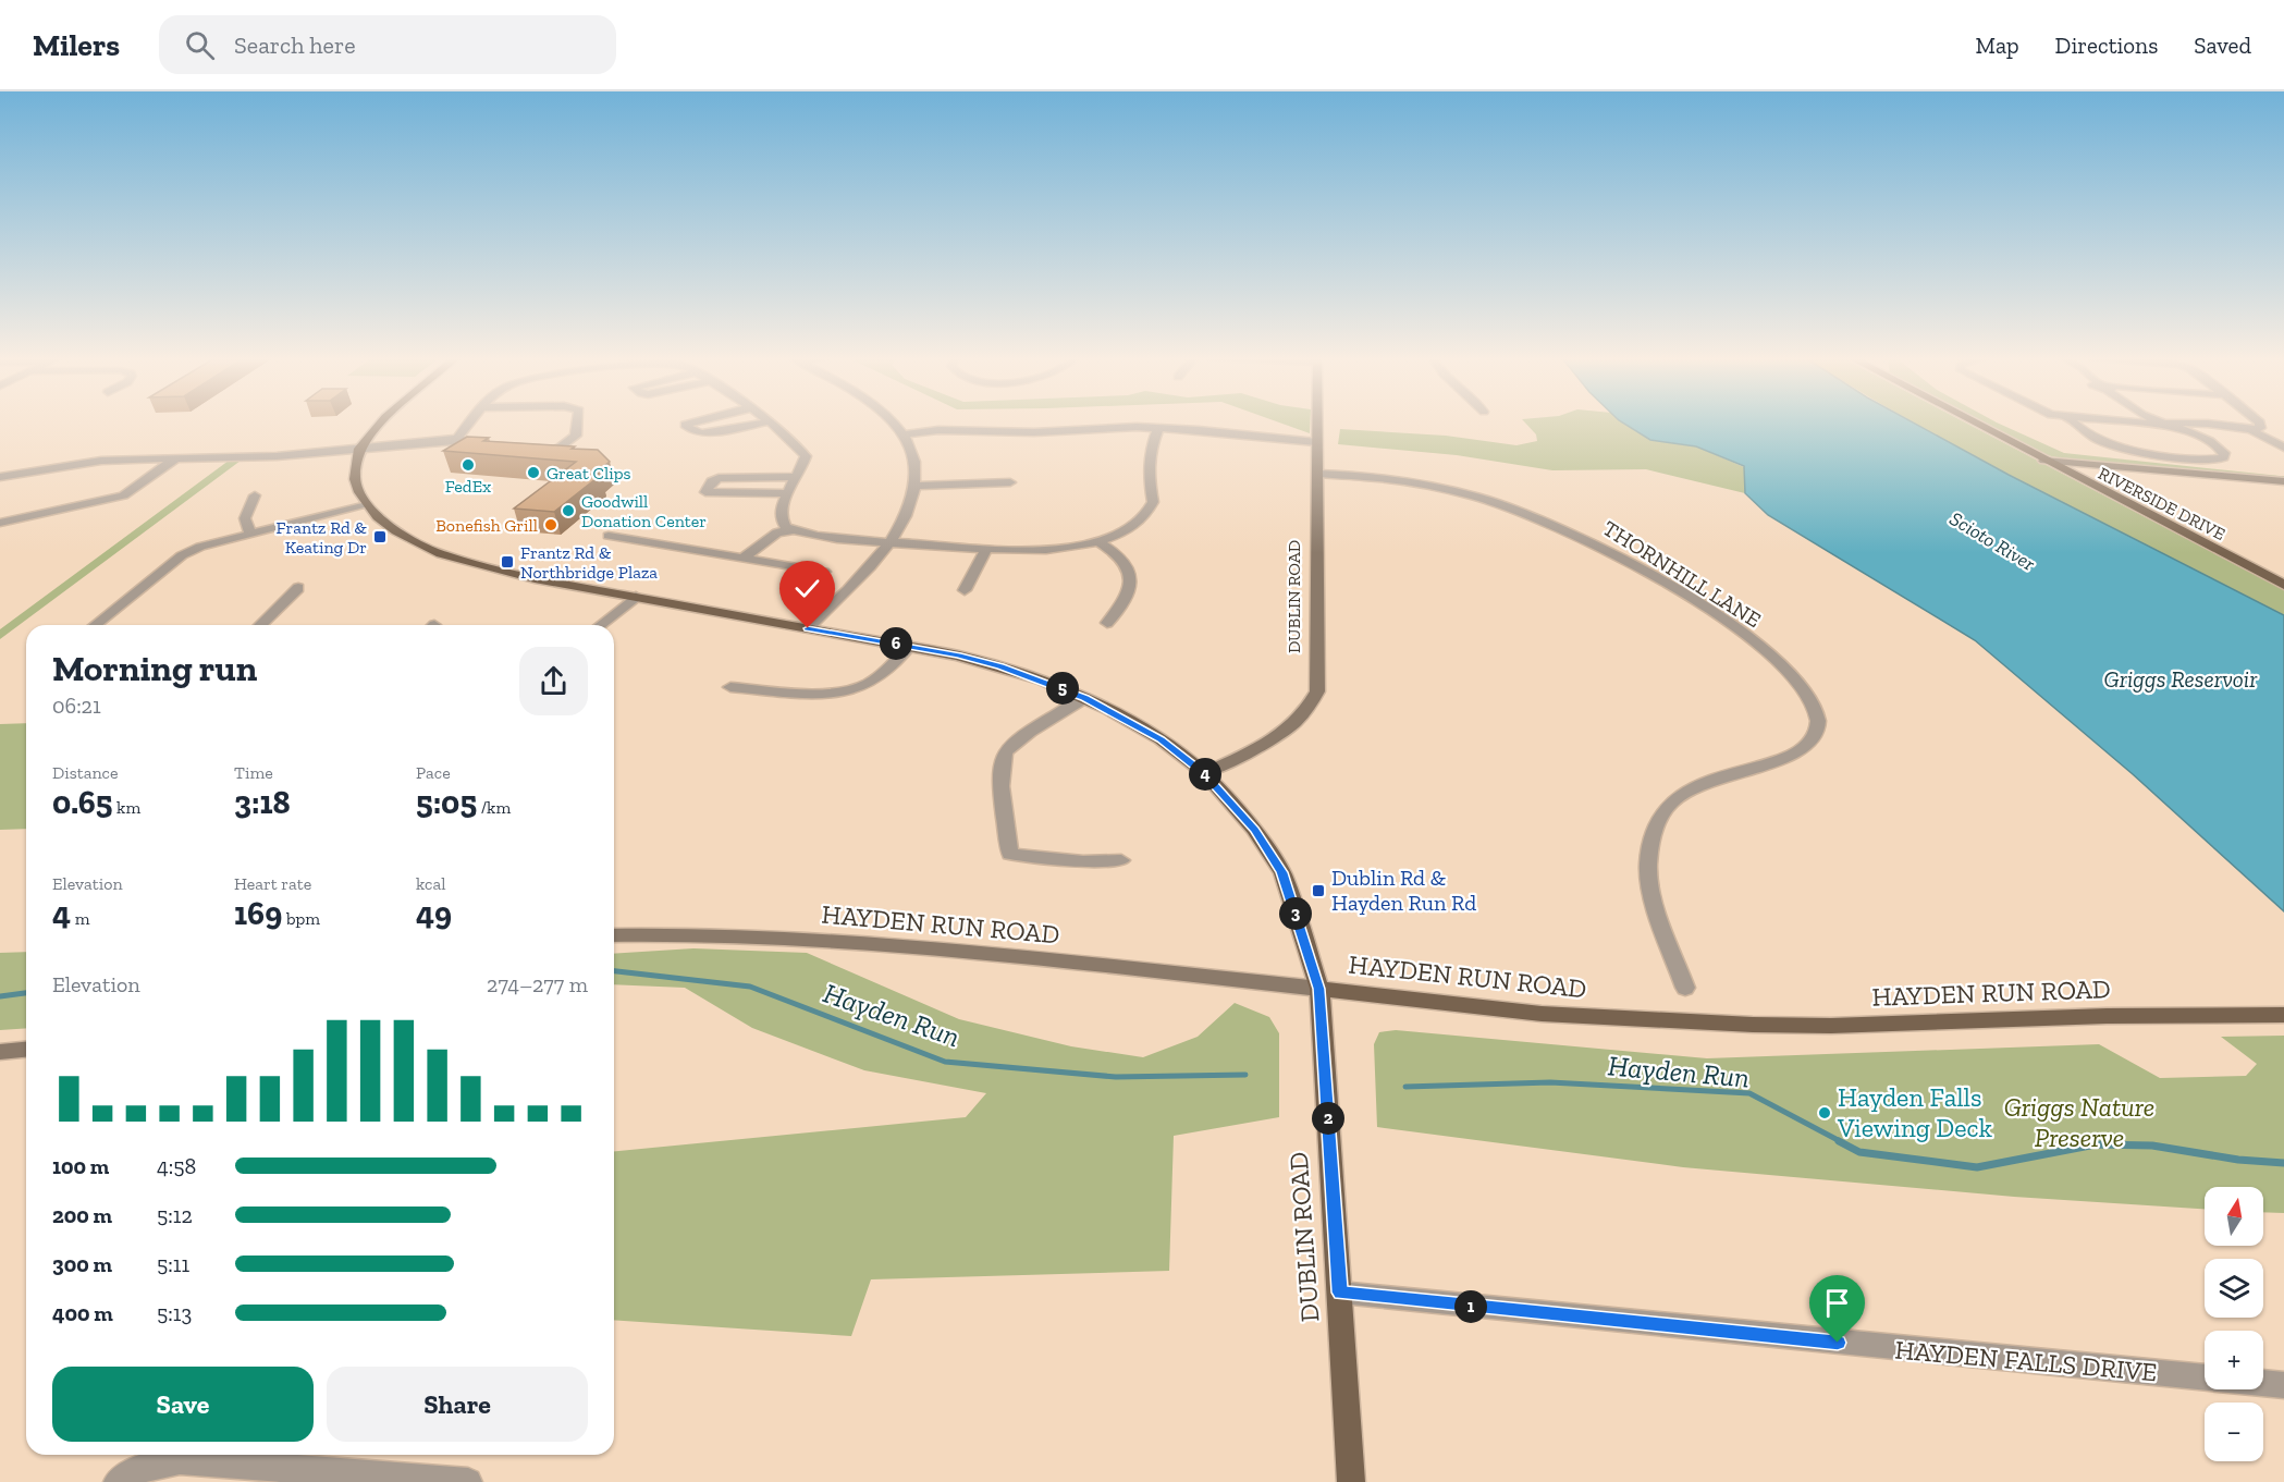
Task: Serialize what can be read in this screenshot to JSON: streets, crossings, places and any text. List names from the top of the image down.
{
  "streets": {
    "main road": ["RIVERSIDE DRIVE", "DUBLIN ROAD", "HAYDEN RUN ROAD"],
    "street": ["THORNHILL LANE", "HAYDEN FALLS DRIVE"]
  },
  "crossings": [
    ["THORNHILL LANE", "DUBLIN ROAD"],
    ["DUBLIN ROAD", "HAYDEN RUN ROAD"],
    ["DUBLIN ROAD", "HAYDEN FALLS DRIVE"]
  ],
  "water": ["Scioto River", "Griggs Reservoir", "Hayden Run"],
  "parks": ["Griggs Nature Preserve"],
  "places": {
    "other": [
      "FedEx",
      "Great Clips",
      "Goodwill Donation Center",
      "Bonefish Grill",
      "Hayden Falls Viewing Deck"
    ],
    "transit": ["Frantz Rd & Keating Dr", "Frantz Rd & Northbridge Plaza", "Dublin Rd & Hayden Run Rd"]
  },
  "north": "top",
  "page": {
    "header": "Milers",
    "search": "Search here",
    "nav": ["Map", "Directions", "Saved"],
    "heading": ["Morning run", "06:21"],
    "pins": [
      "6",
      "5",
      "4",
      "3",
      "2",
      "1"
    ],
    "stats": [
      ["Distance", "0.65 km"],
      ["Time", "3:18"],
      ["Pace", "5:05 /km"],
      ["Elevation", "4 m"],
      ["Heart rate", "169 bpm"],
      ["kcal", "49"]
    ],
    "chart": ["Elevation", "274–277 m"],
    "list": [
      {
        "name": "100 m",
        "note": "4:58"
      },
      {
        "name": "200 m",
        "note": "5:12"
      },
      {
        "name": "300 m",
        "note": "5:11"
      },
      {
        "name": "400 m",
        "note": "5:13"
      }
    ],
    "map_buttons": ["+", "−"],
    "buttons": ["Save", "Share"]
  }
}
